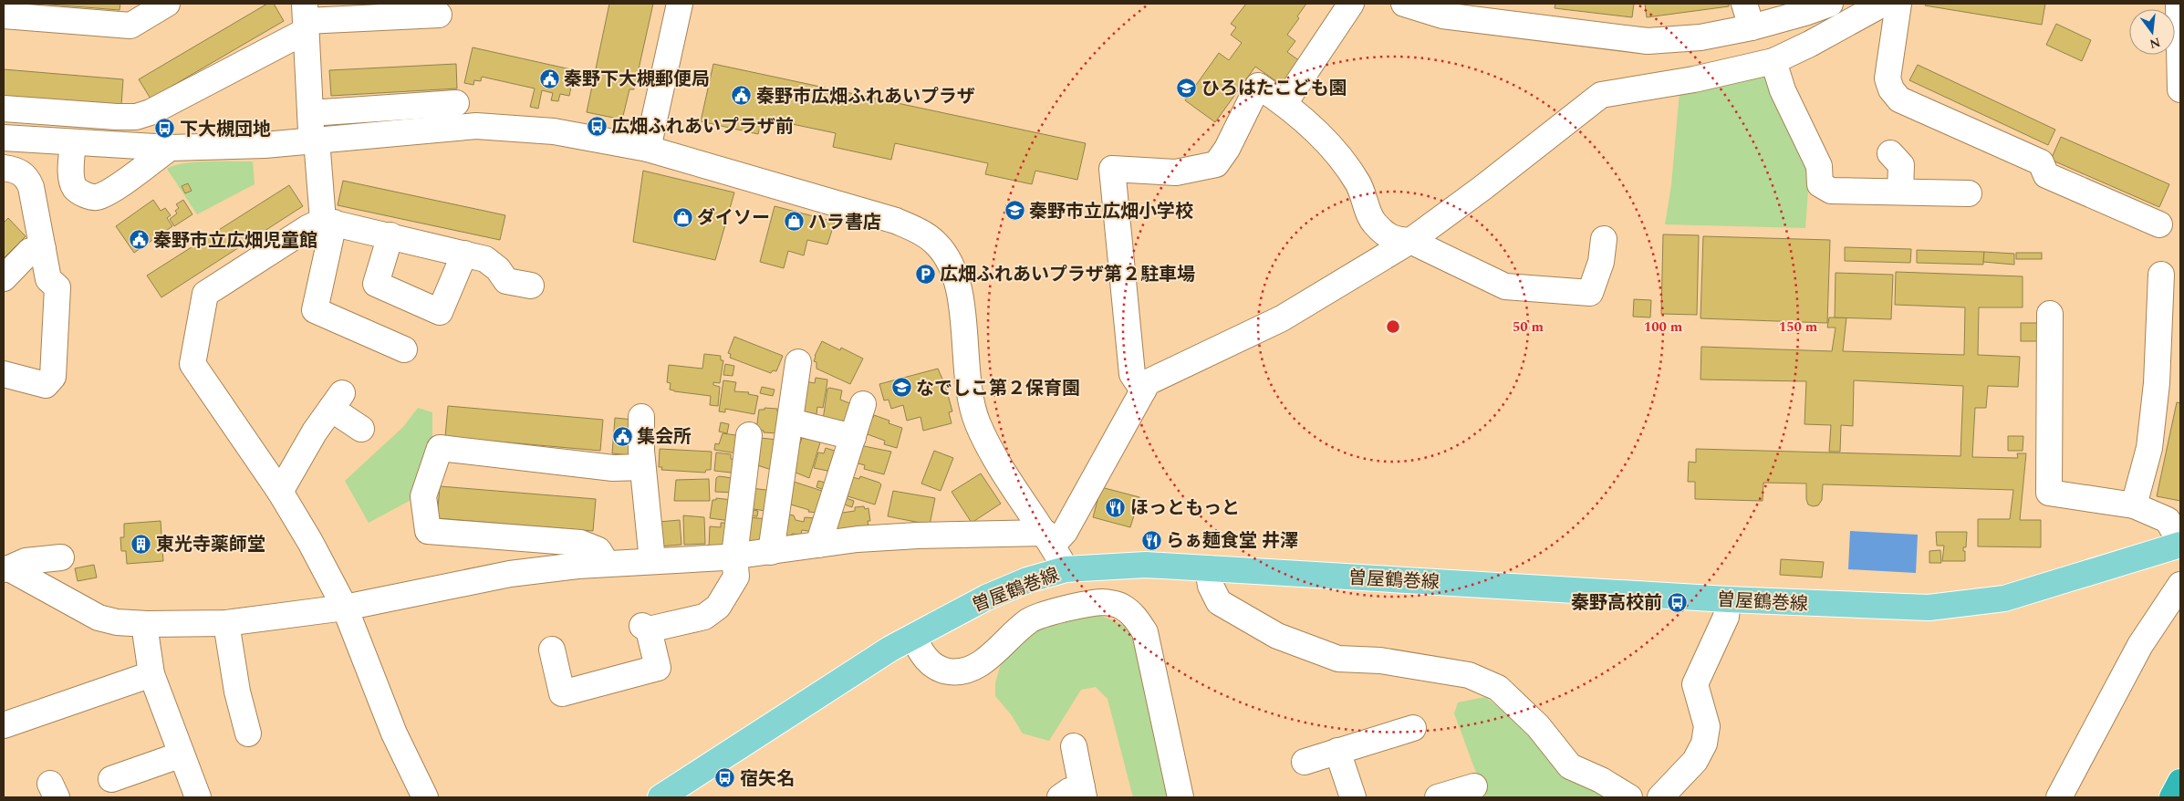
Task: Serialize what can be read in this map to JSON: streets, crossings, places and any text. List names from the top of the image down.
{
  "streets": {
    "main road": ["曽屋鶴巻線"]
  },
  "places": {
    "public building": [
      "秦野下大槻郵便局",
      "秦野市広畑ふれあいプラザ",
      "秦野市立広畑児童館",
      "集会所"
    ],
    "school or university": ["ひろはたこども園", "秦野市立広畑小学校", "なでしこ第２保育園"],
    "bus stop": [
      "広畑ふれあいプラザ前",
      "下大槻団地",
      "秦野高校前",
      "宿矢名"
    ],
    "shop": ["ダイソー", "ハラ書店"],
    "parking": ["広畑ふれあいプラザ第２駐車場"],
    "restaurant": ["ほっともっと", "らぁ麺食堂 井澤"],
    "building": ["東光寺薬師堂"]
  },
  "north": "bottom",
  "rings": ["50 m", "100 m", "150 m"]
}
